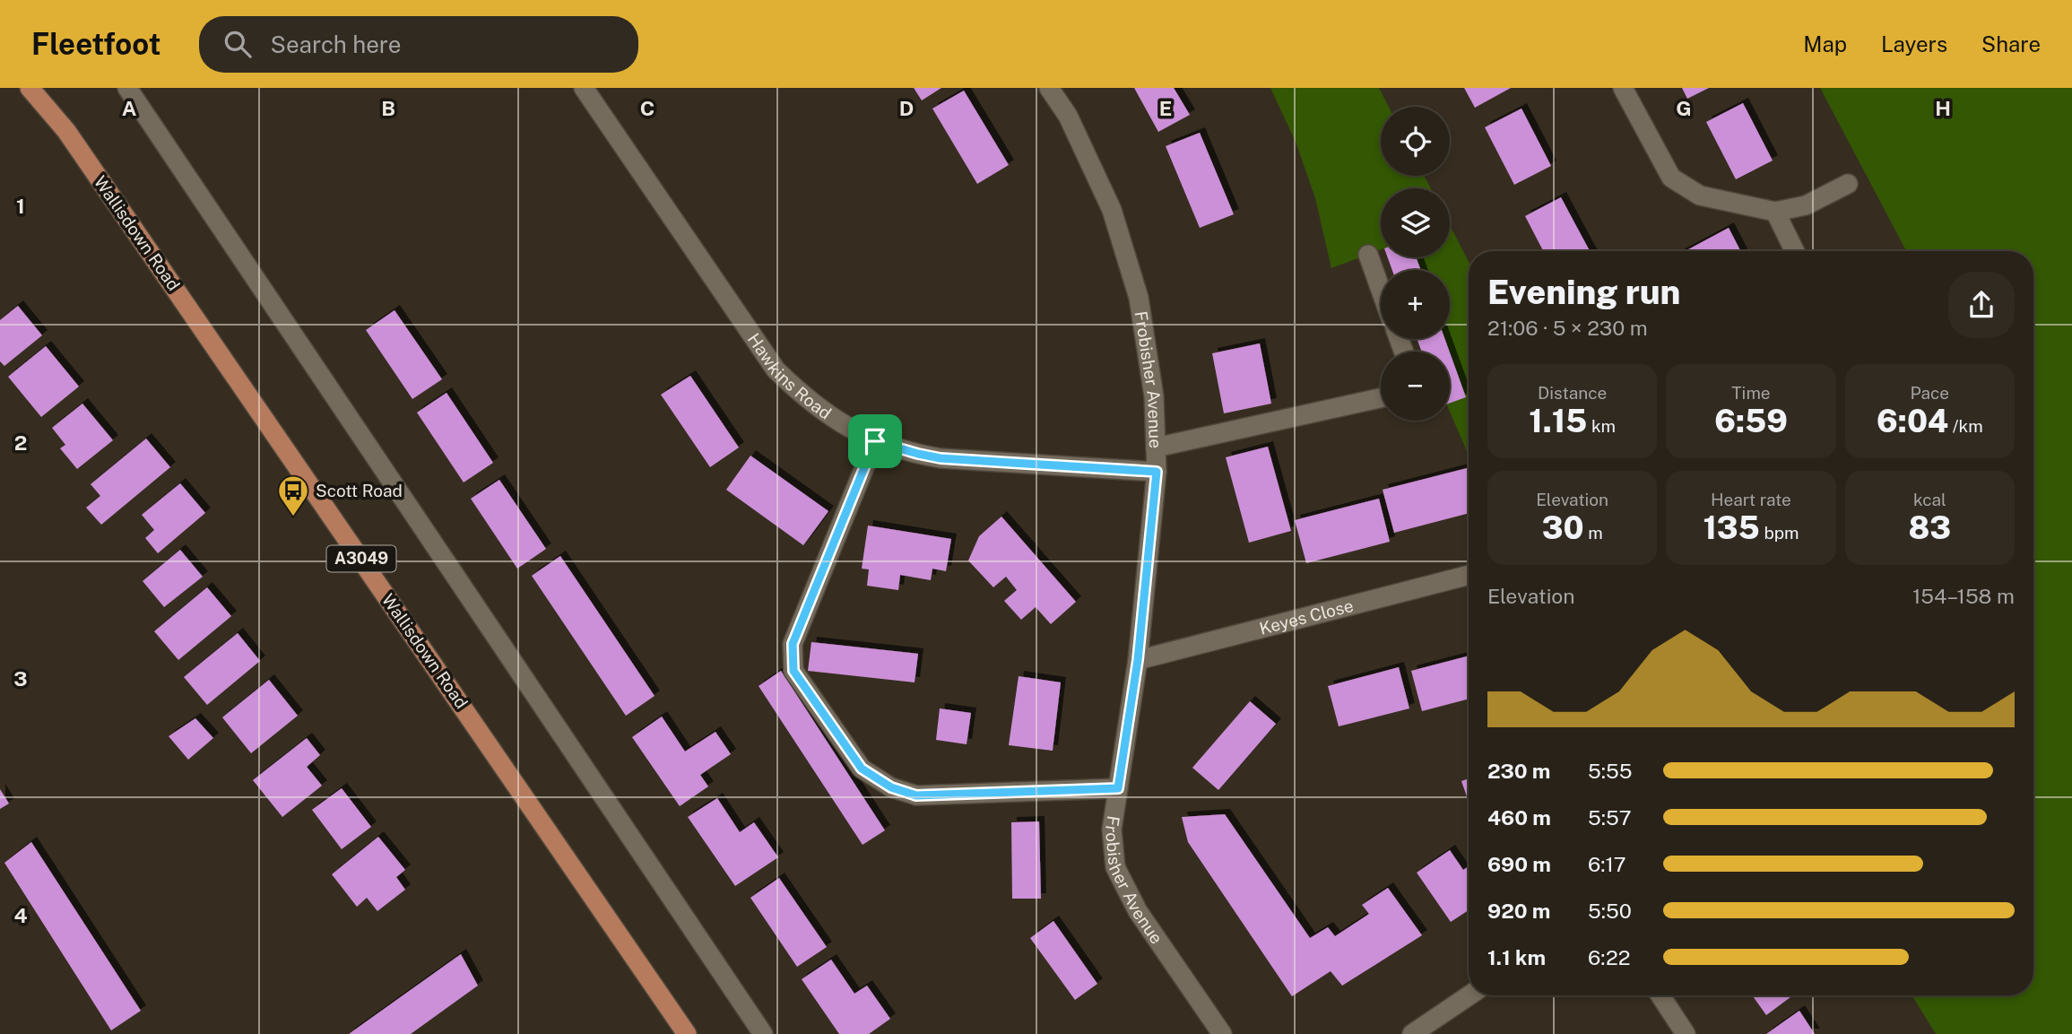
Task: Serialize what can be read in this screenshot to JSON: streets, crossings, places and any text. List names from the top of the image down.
{
  "streets": {
    "main road": ["Wallisdown Road", "A3049"],
    "street": ["Hawkins Road", "Frobisher Avenue", "Keyes Close"]
  },
  "crossings": [
    ["Hawkins Road", "Frobisher Avenue"],
    ["Frobisher Avenue", "Keyes Close"]
  ],
  "places": {
    "bus stop": ["Scott Road"]
  },
  "page": {
    "header": "Fleetfoot",
    "search": "Search here",
    "nav": ["Map", "Layers", "Share"],
    "map_buttons": ["+", "−"],
    "heading": ["Evening run", "21:06 · 5 × 230 m"],
    "stats": [
      ["Distance", "1.15 km"],
      ["Time", "6:59"],
      ["Pace", "6:04 /km"],
      ["Elevation", "30 m"],
      ["Heart rate", "135 bpm"],
      ["kcal", "83"]
    ],
    "chart": ["Elevation", "154–158 m"],
    "list": [
      {
        "name": "230 m",
        "note": "5:55"
      },
      {
        "name": "460 m",
        "note": "5:57"
      },
      {
        "name": "690 m",
        "note": "6:17"
      },
      {
        "name": "920 m",
        "note": "5:50"
      },
      {
        "name": "1.1 km",
        "note": "6:22"
      }
    ]
  },
  "grid": {
    "columns": [
      "A",
      "B",
      "C",
      "D",
      "E",
      "G",
      "H"
    ],
    "rows": [
      "1",
      "2",
      "3",
      "4"
    ]
  }
}
